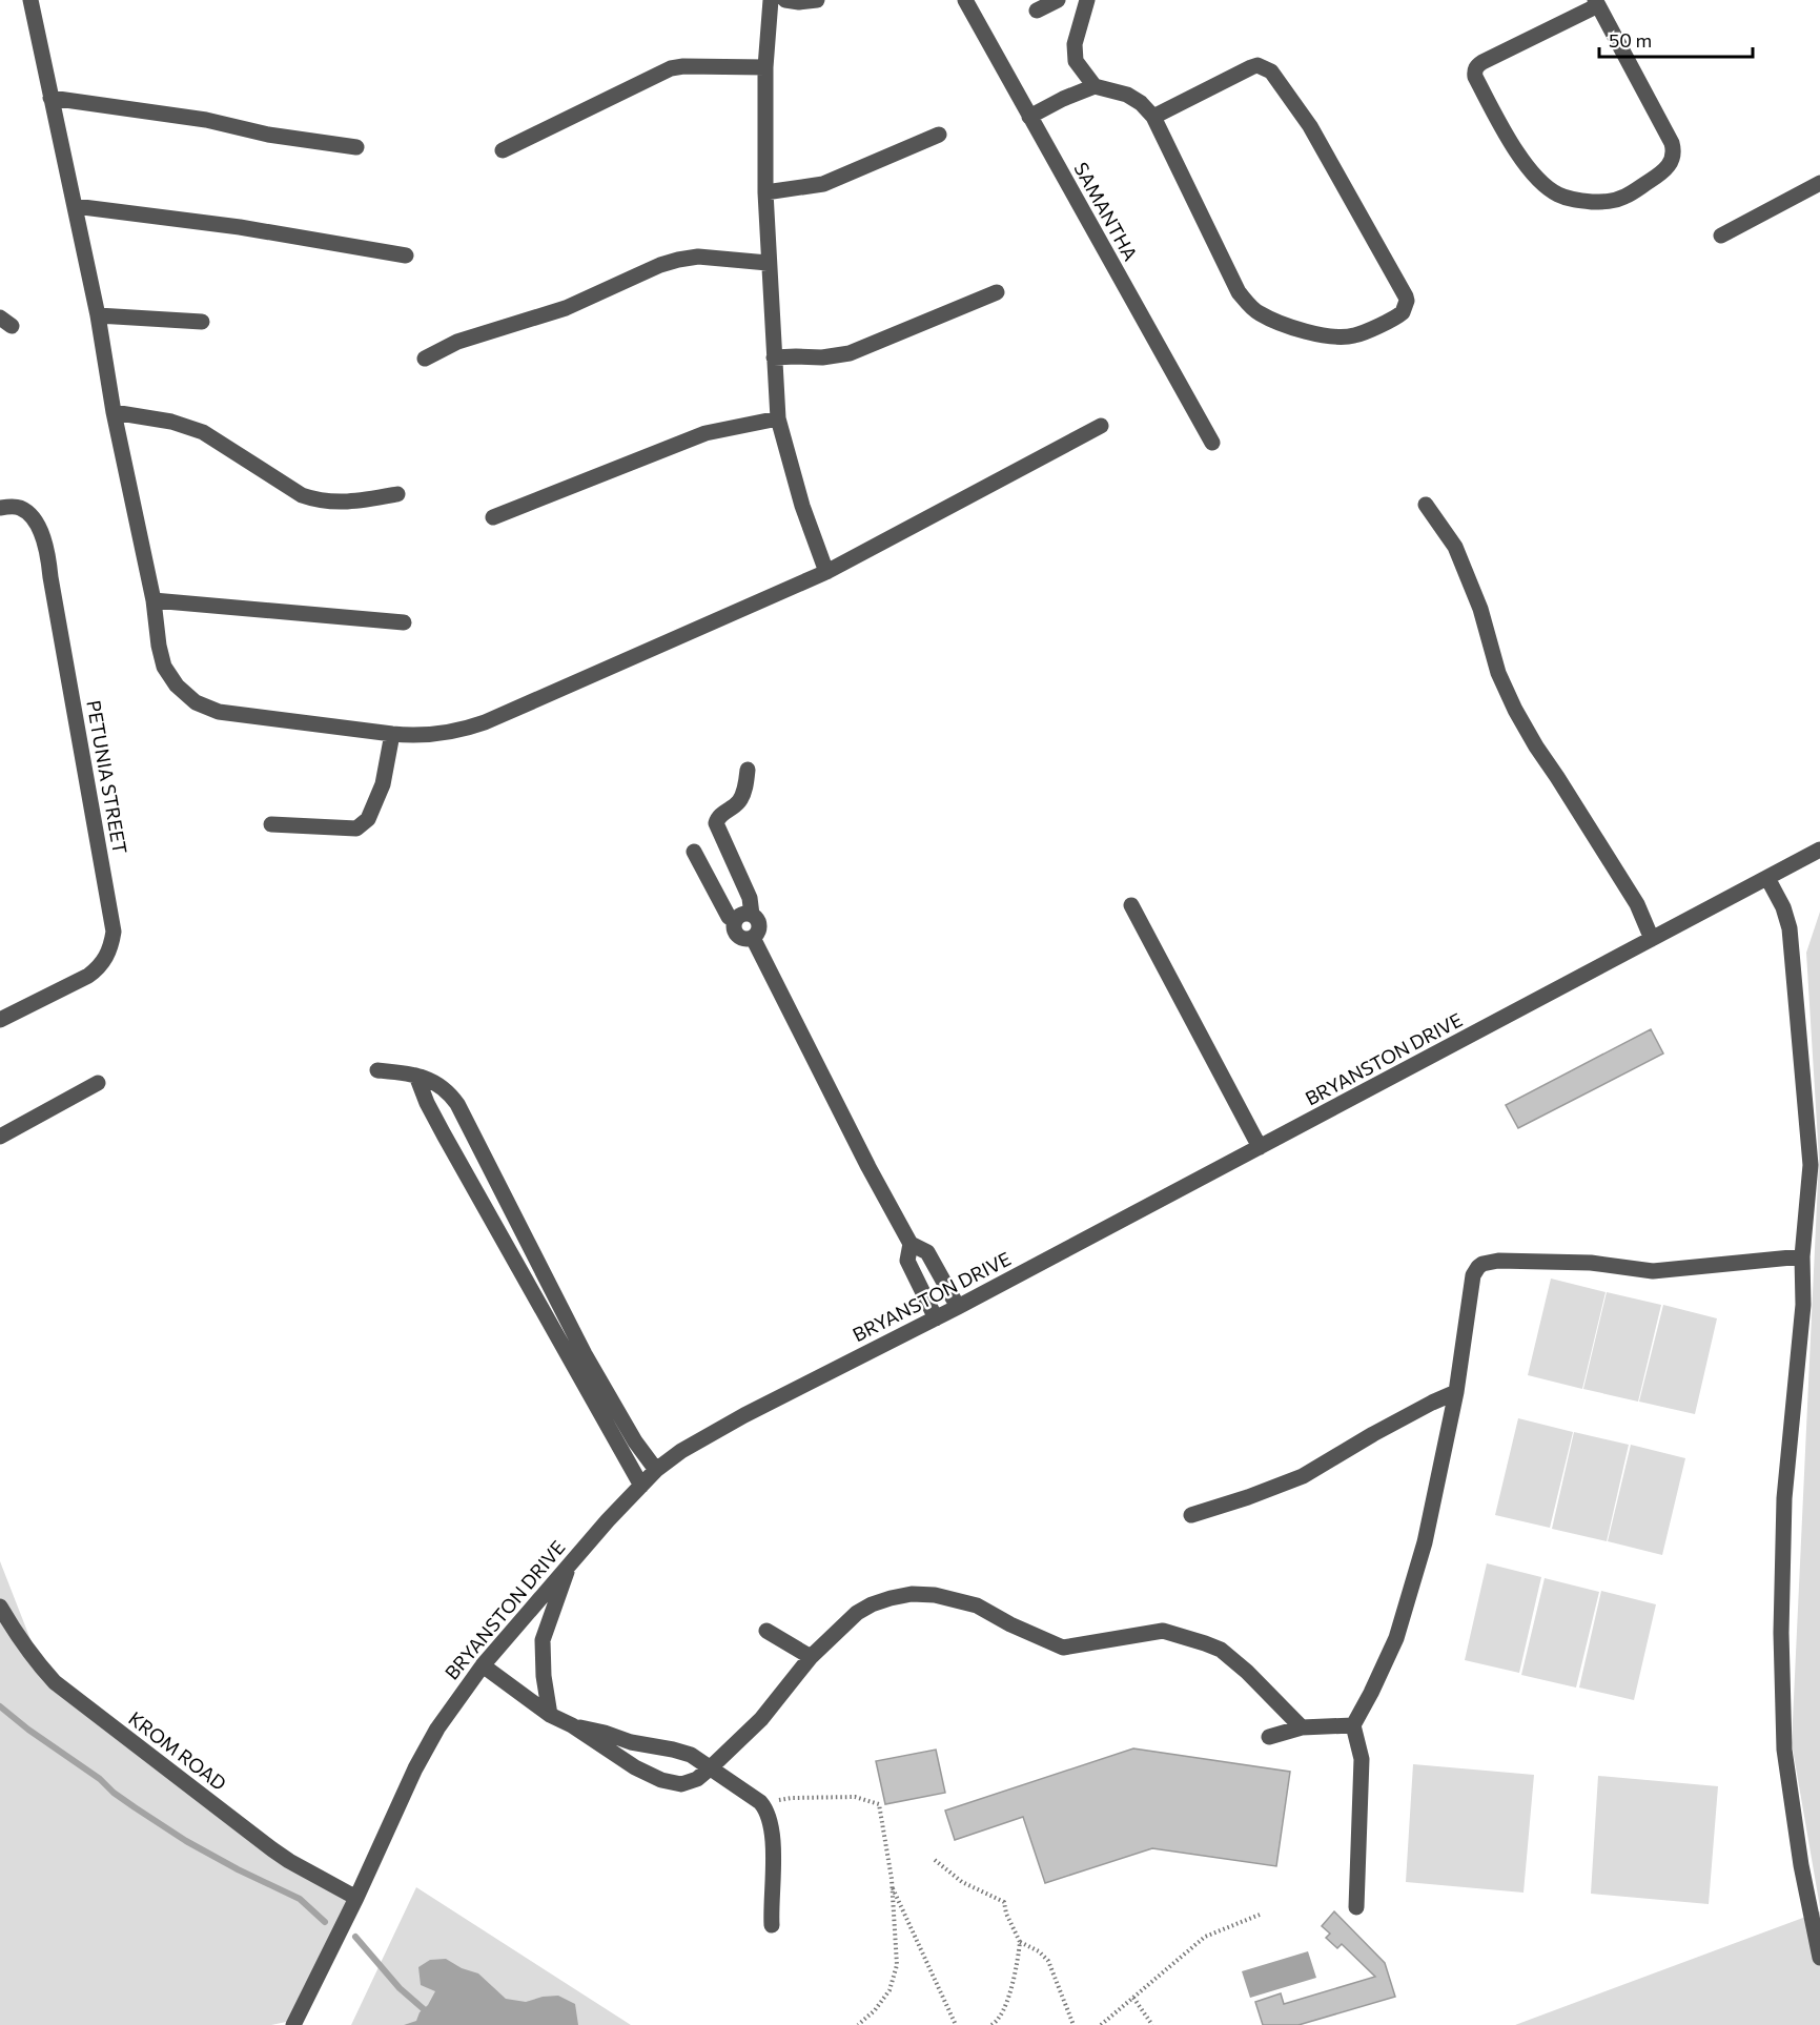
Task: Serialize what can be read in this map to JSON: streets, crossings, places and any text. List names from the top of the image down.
{
  "streets": {
    "street": [
      "SAMANTHA",
      "PETUNIA STREET",
      "BRYANSTON DRIVE",
      "KROM ROAD"
    ]
  },
  "crossings": [
    ["BRYANSTON DRIVE", "KROM ROAD"]
  ],
  "scale_bar": "50 m"
}
